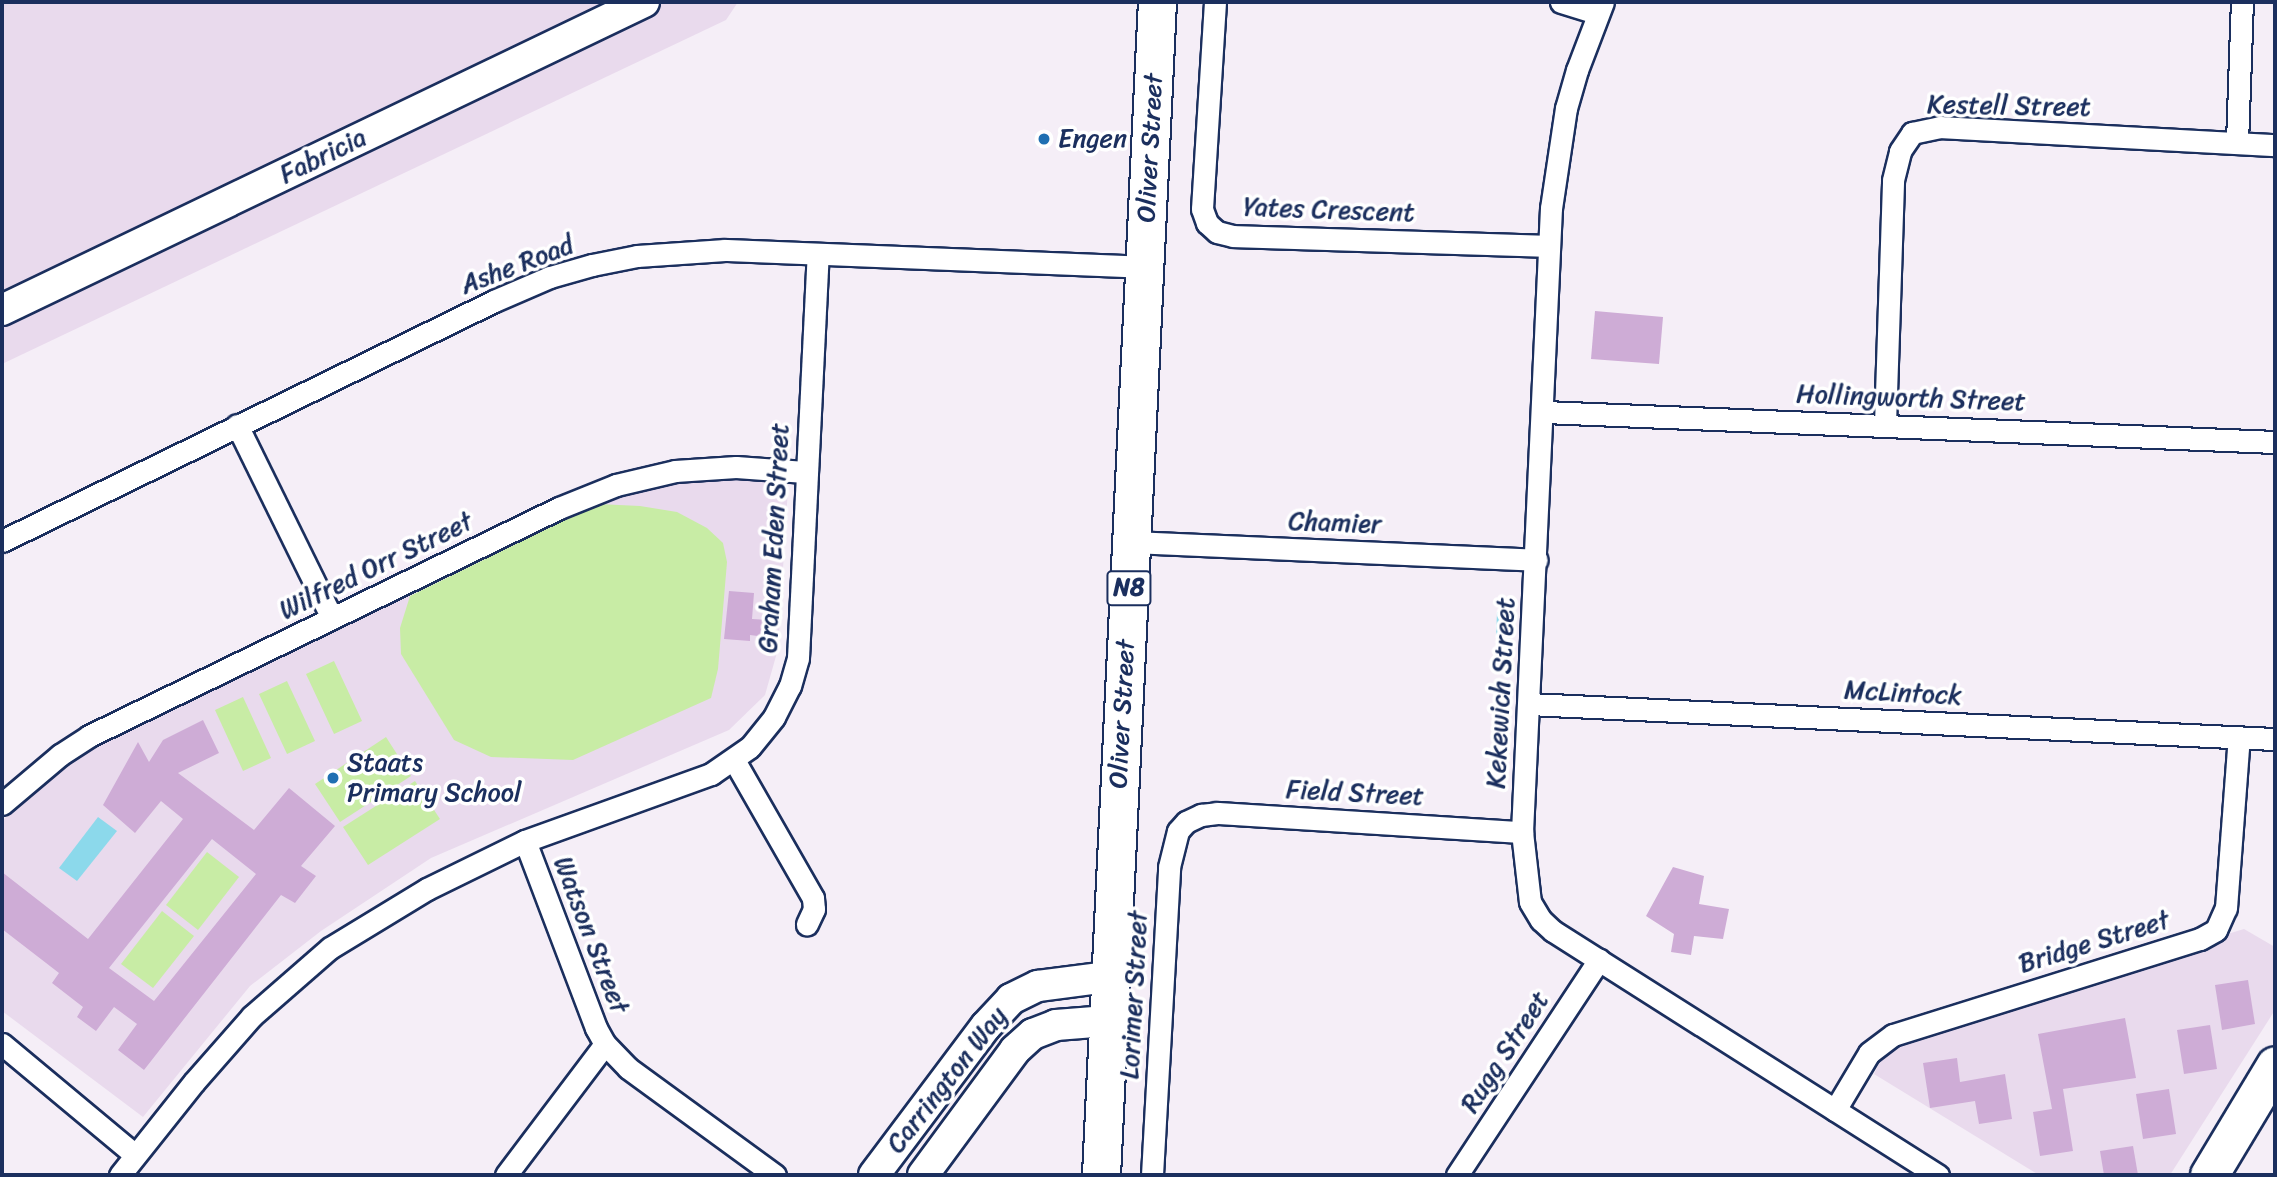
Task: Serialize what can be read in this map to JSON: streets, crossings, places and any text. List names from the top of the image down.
{
  "streets": {
    "highway": ["Oliver Street", "N8"],
    "street": [
      "Kestell Street",
      "Fabricia",
      "Yates Crescent",
      "Ashe Road",
      "Hollingworth Street",
      "Chamier",
      "Graham Eden Street",
      "Wilfred Orr Street",
      "Kekewich Street",
      "McLintock",
      "Field Street",
      "Watson Street",
      "Bridge Street",
      "Lorimer Street",
      "Rugg Street",
      "Carrington Way"
    ]
  },
  "crossings": [
    ["Kestell Street", "Hollingworth Street"],
    ["Oliver Street", "Ashe Road"],
    ["Oliver Street", "Chamier"],
    ["Oliver Street", "Carrington Way"],
    ["Yates Crescent", "Kekewich Street"],
    ["Ashe Road", "Graham Eden Street"],
    ["Hollingworth Street", "Kekewich Street"],
    ["Chamier", "Kekewich Street"],
    ["Graham Eden Street", "Wilfred Orr Street"],
    ["Graham Eden Street", "Watson Street"],
    ["Kekewich Street", "McLintock"],
    ["Kekewich Street", "Field Street"],
    ["Kekewich Street", "Bridge Street"],
    ["Kekewich Street", "Rugg Street"],
    ["McLintock", "Bridge Street"],
    ["Field Street", "Lorimer Street"]
  ],
  "places": ["Engen", "Staats Primary School"]
}
